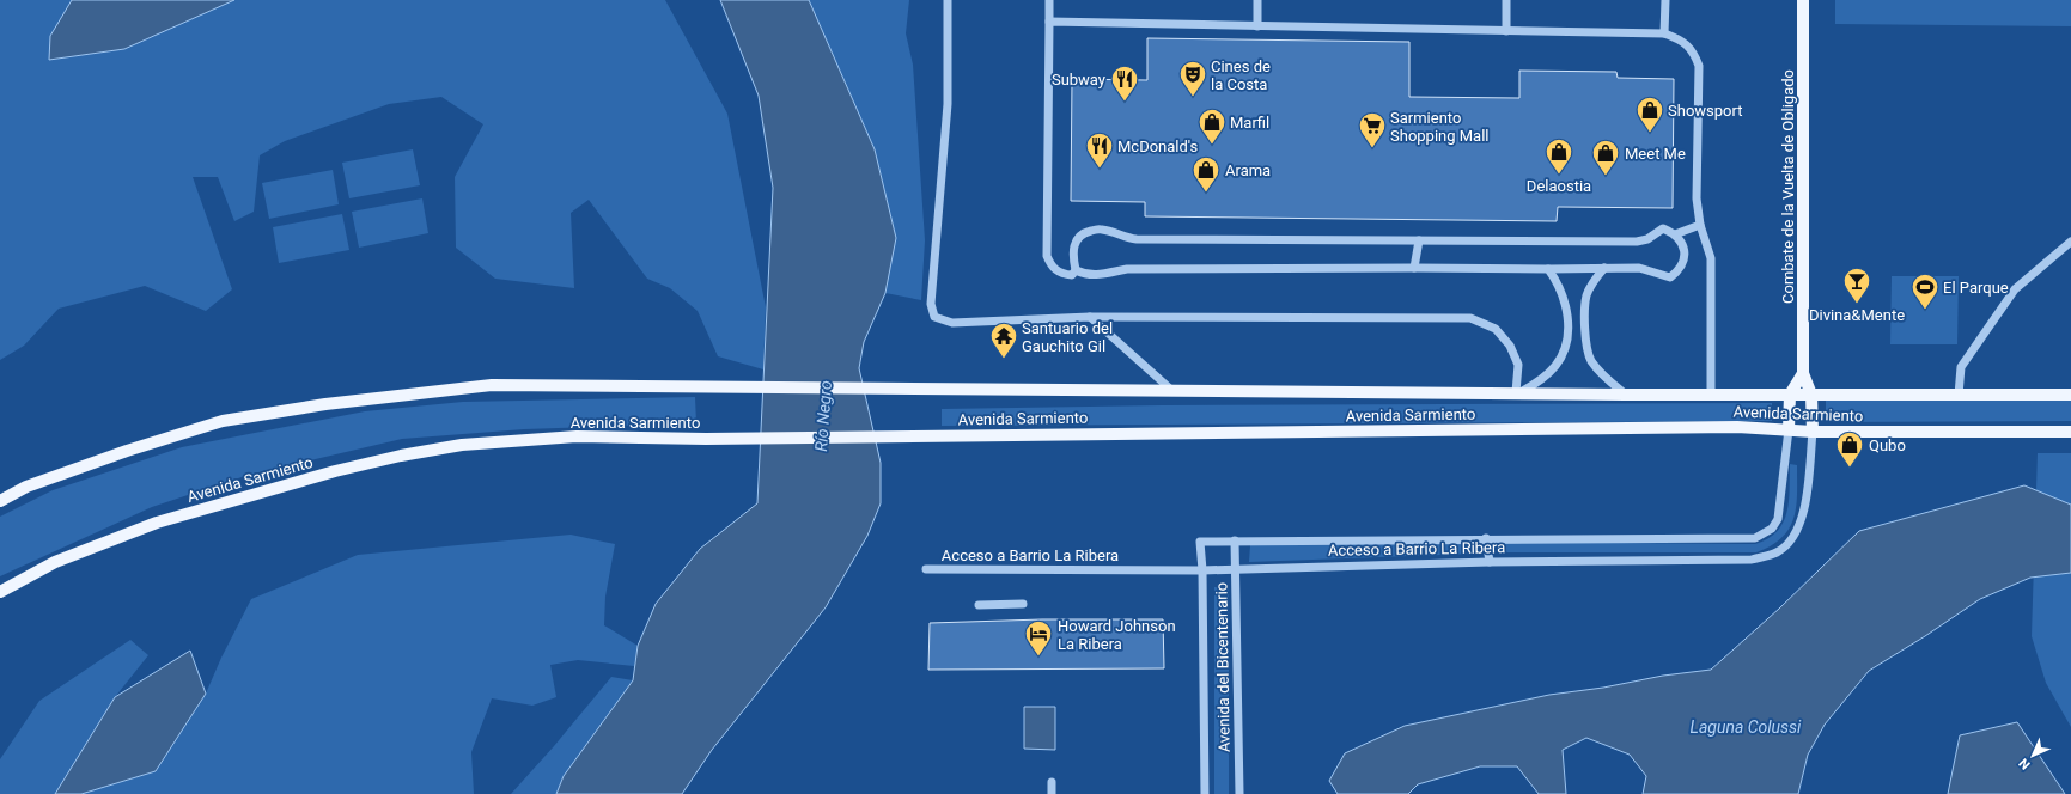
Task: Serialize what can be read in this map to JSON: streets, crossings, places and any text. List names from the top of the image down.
{
  "streets": {
    "main road": ["Combate de la Vuelta de Obligado", "Avenida Sarmiento"],
    "street": ["Acceso a Barrio La Ribera", "Avenida del Bicentenario"]
  },
  "crossings": [
    ["Combate de la Vuelta de Obligado", "Avenida Sarmiento"],
    ["Combate de la Vuelta de Obligado", "Acceso a Barrio La Ribera"],
    ["Avenida Sarmiento", "Acceso a Barrio La Ribera"],
    ["Acceso a Barrio La Ribera", "Avenida del Bicentenario"]
  ],
  "water": ["Río Negro", "Laguna Colussi"],
  "places": {
    "theatre": ["Cines de la Costa"],
    "restaurant": ["Subway", "McDonald's"],
    "shop": [
      "Showsport",
      "Marfil",
      "Delaostia",
      "Meet Me",
      "Arama",
      "Qubo"
    ],
    "supermarket": ["Sarmiento Shopping Mall"],
    "bar": ["Divina&Mente"],
    "sports": ["El Parque"],
    "temple": ["Santuario del Gauchito Gil"],
    "hotel": ["Howard Johnson La Ribera"]
  },
  "north": "bottom left"
}
